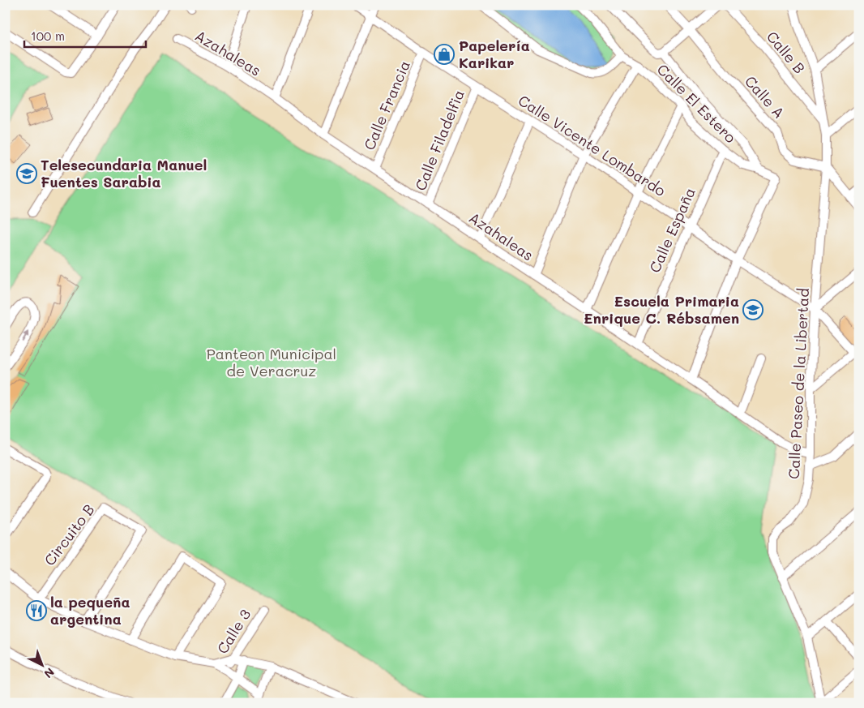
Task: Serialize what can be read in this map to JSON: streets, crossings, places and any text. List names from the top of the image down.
{
  "streets": {
    "street": [
      "Calle B",
      "Azahaleas",
      "Calle A",
      "Calle El Estero",
      "Calle Francia",
      "Calle Filadelfia",
      "Calle Vicente Lombardo",
      "Calle España",
      "Calle Paseo de la Libertad",
      "Circuito B",
      "Calle 3"
    ]
  },
  "crossings": [
    ["Calle B", "Calle Paseo de la Libertad"],
    ["Azahaleas", "Calle Francia"],
    ["Azahaleas", "Calle Filadelfia"],
    ["Azahaleas", "Calle España"],
    ["Azahaleas", "Calle Paseo de la Libertad"],
    ["Calle A", "Calle Paseo de la Libertad"],
    ["Calle El Estero", "Calle Vicente Lombardo"],
    ["Calle El Estero", "Calle España"],
    ["Calle Francia", "Calle Vicente Lombardo"],
    ["Calle Filadelfia", "Calle Vicente Lombardo"],
    ["Calle Vicente Lombardo", "Calle España"],
    ["Calle Vicente Lombardo", "Calle Paseo de la Libertad"]
  ],
  "parks": ["Panteon Municipal de Veracruz"],
  "places": {
    "shop": ["Papelería Karikar"],
    "school or university": ["Telesecundaria Manuel Fuentes Sarabia", "Escuela Primaria Enrique C. Rébsamen"],
    "restaurant": ["la pequeña argentina"]
  },
  "scale_bar": "100 m",
  "north": "bottom right"
}
